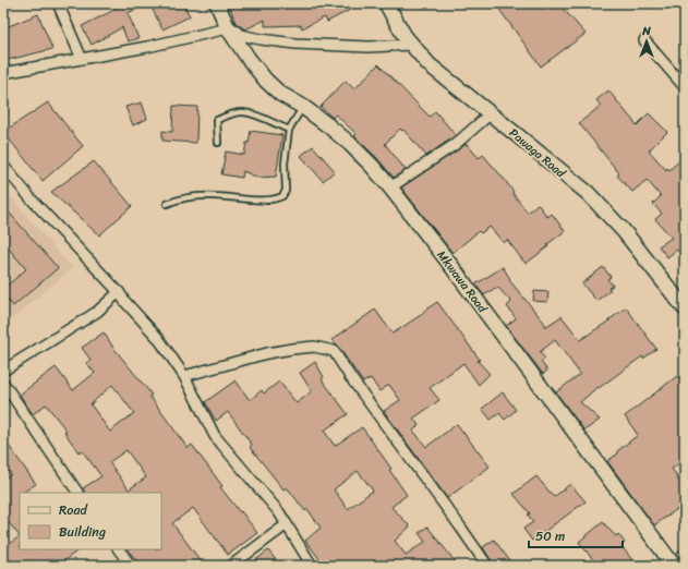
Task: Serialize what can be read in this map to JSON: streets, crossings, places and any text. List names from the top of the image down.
{
  "streets": {
    "street": ["Pawaga Road", "Mkwawa Road"]
  },
  "legend": ["Road", "Building"],
  "scale_bar": "50 m",
  "north": "top"
}
